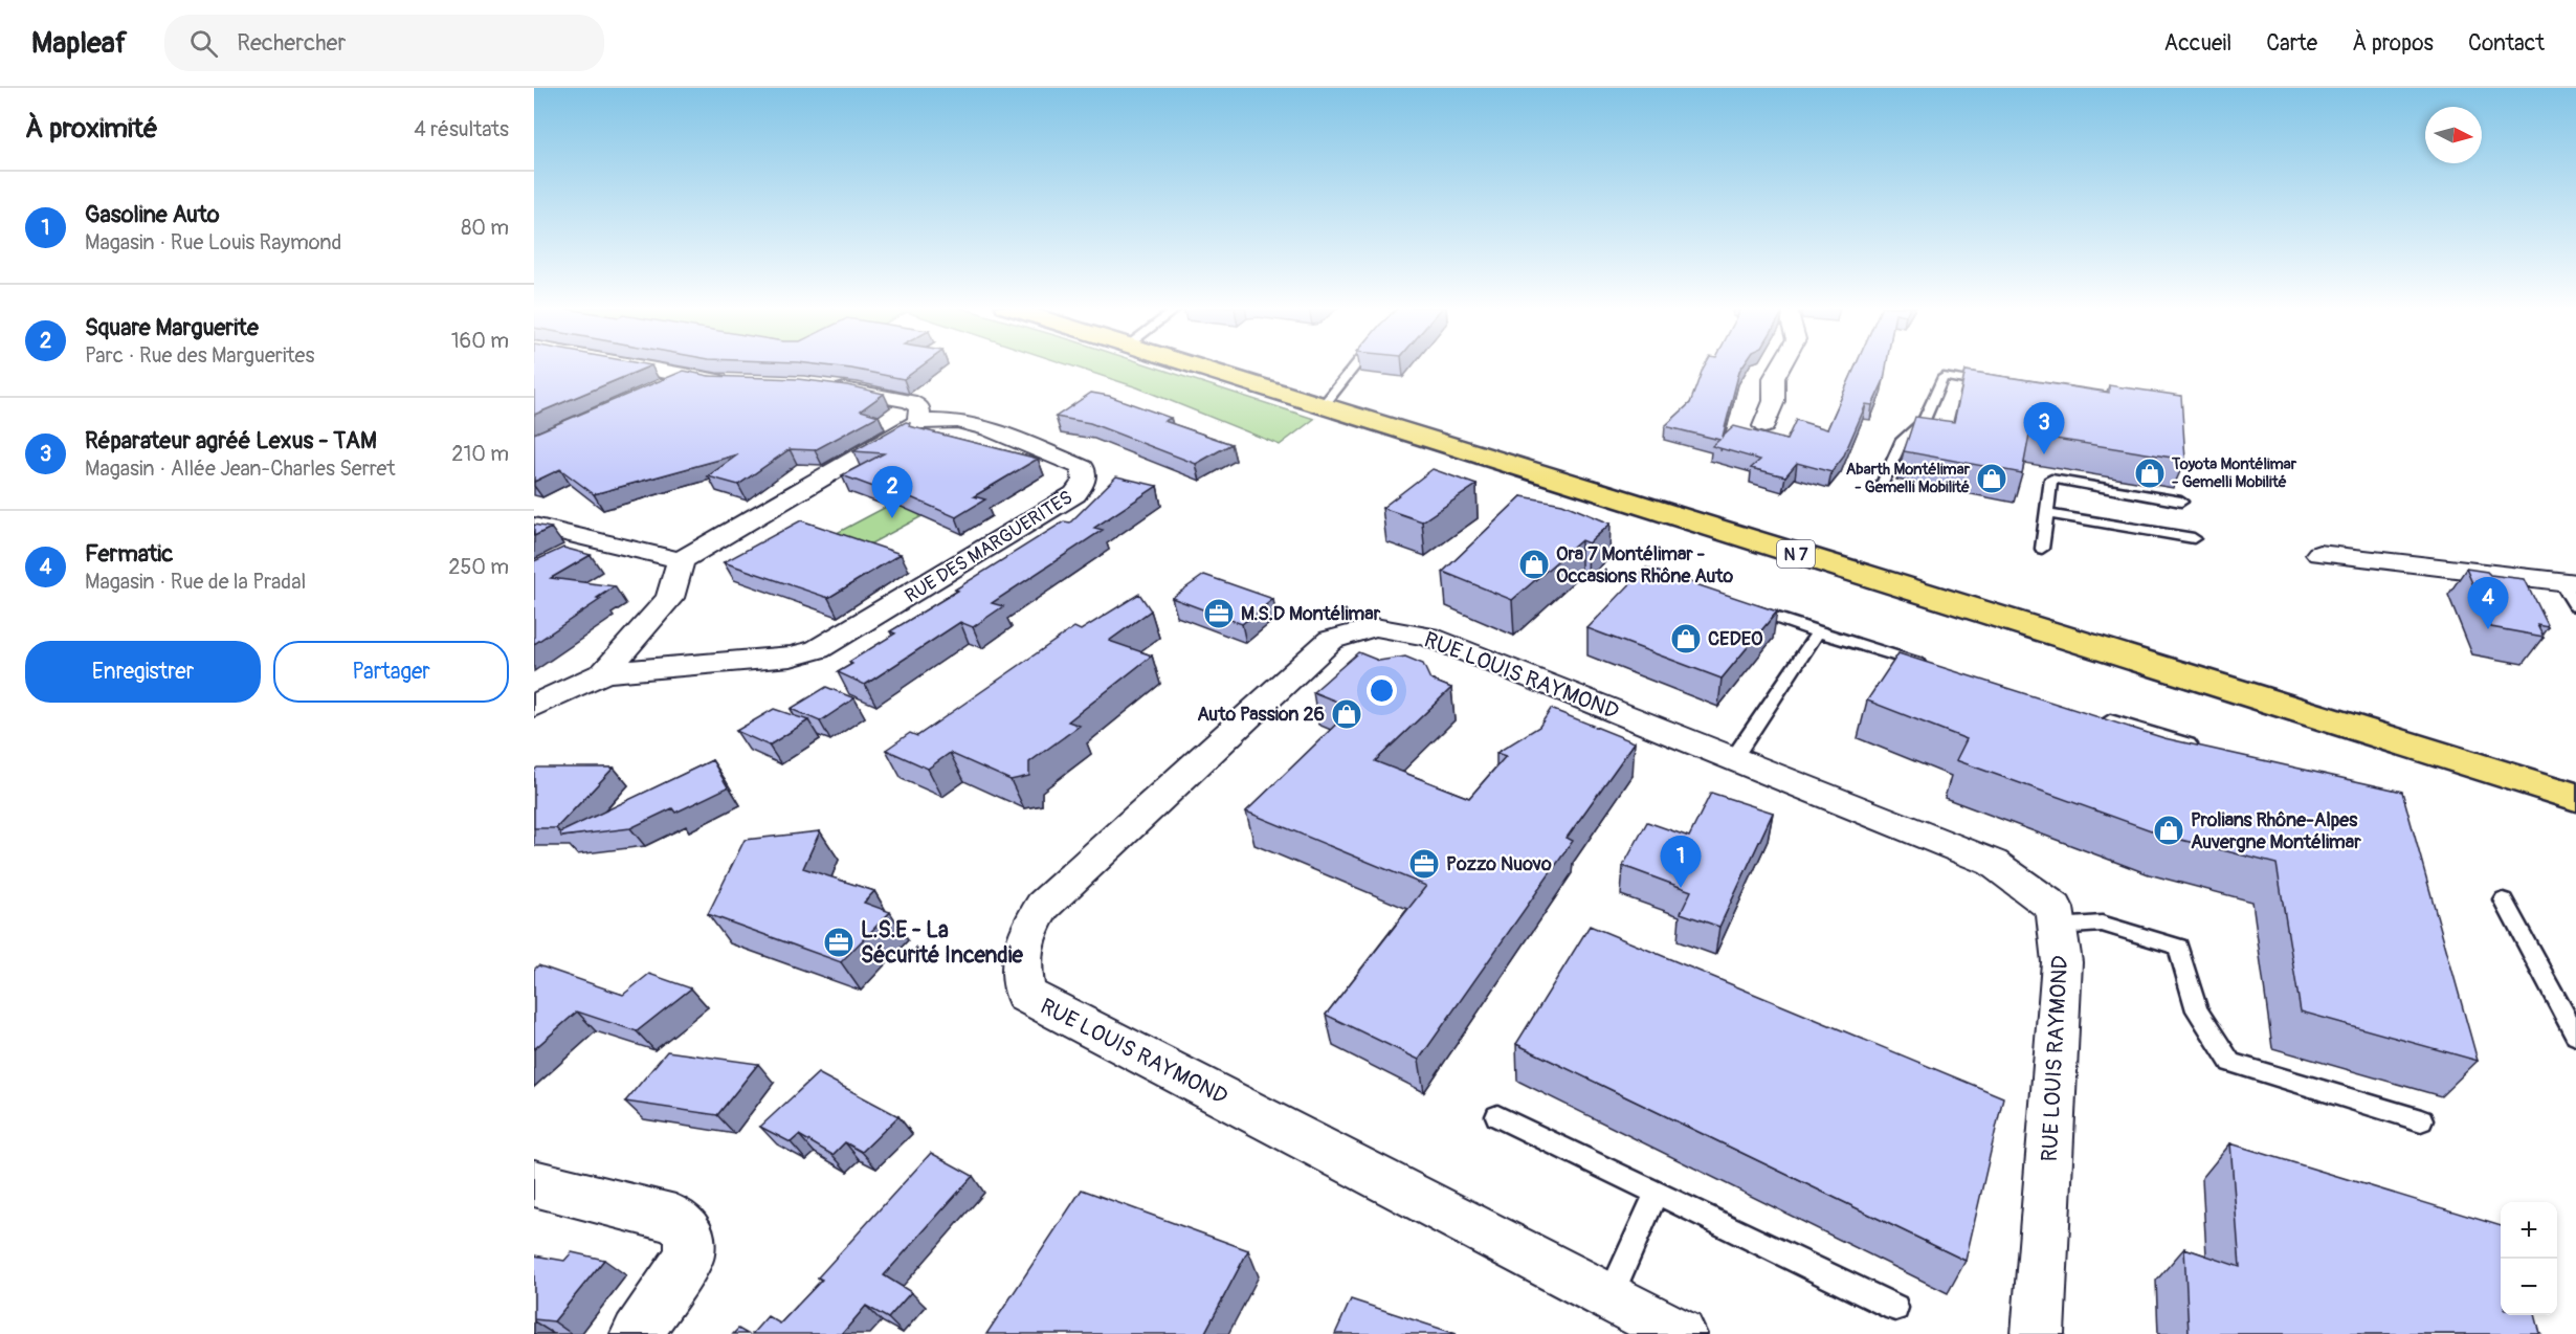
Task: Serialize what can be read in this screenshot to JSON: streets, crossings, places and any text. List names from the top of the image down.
{
  "streets": {
    "main road": ["N 7"],
    "street": ["RUE DES MARGUERITES", "RUE LOUIS RAYMOND"]
  },
  "places": {
    "shop": [
      "Toyota Montélimar - Gemelli Mobilité",
      "Abarth Montélimar - Gemelli Mobilité",
      "Ora 7 Montélimar - Occasions Rhône Auto",
      "CEDEO",
      "Auto Passion 26",
      "Prolians Rhône-Alpes Auvergne Montélimar"
    ],
    "office": ["M.S.D Montélimar", "Pozzo Nuovo", "L.S.E - La Sécurité Incendie"]
  },
  "north": "right",
  "page": {
    "header": "Mapleaf",
    "search": "Rechercher",
    "nav": [
      "Accueil",
      "Carte",
      "À propos",
      "Contact"
    ],
    "heading": ["À proximité", "4 résultats"],
    "list": [
      {
        "mark": "1",
        "name": "Gasoline Auto",
        "note": "Magasin · Rue Louis Raymond",
        "value": "80 m"
      },
      {
        "mark": "2",
        "name": "Square Marguerite",
        "note": "Parc · Rue des Marguerites",
        "value": "160 m"
      },
      {
        "mark": "3",
        "name": "Réparateur agréé Lexus - TAM",
        "note": "Magasin · Allée Jean-Charles Serret",
        "value": "210 m"
      },
      {
        "mark": "4",
        "name": "Fermatic",
        "note": "Magasin · Rue de la Pradal",
        "value": "250 m"
      }
    ],
    "pins": [
      "3",
      "2",
      "4",
      "1"
    ],
    "buttons": ["Enregistrer", "Partager"],
    "map_buttons": ["+", "−"]
  }
}
